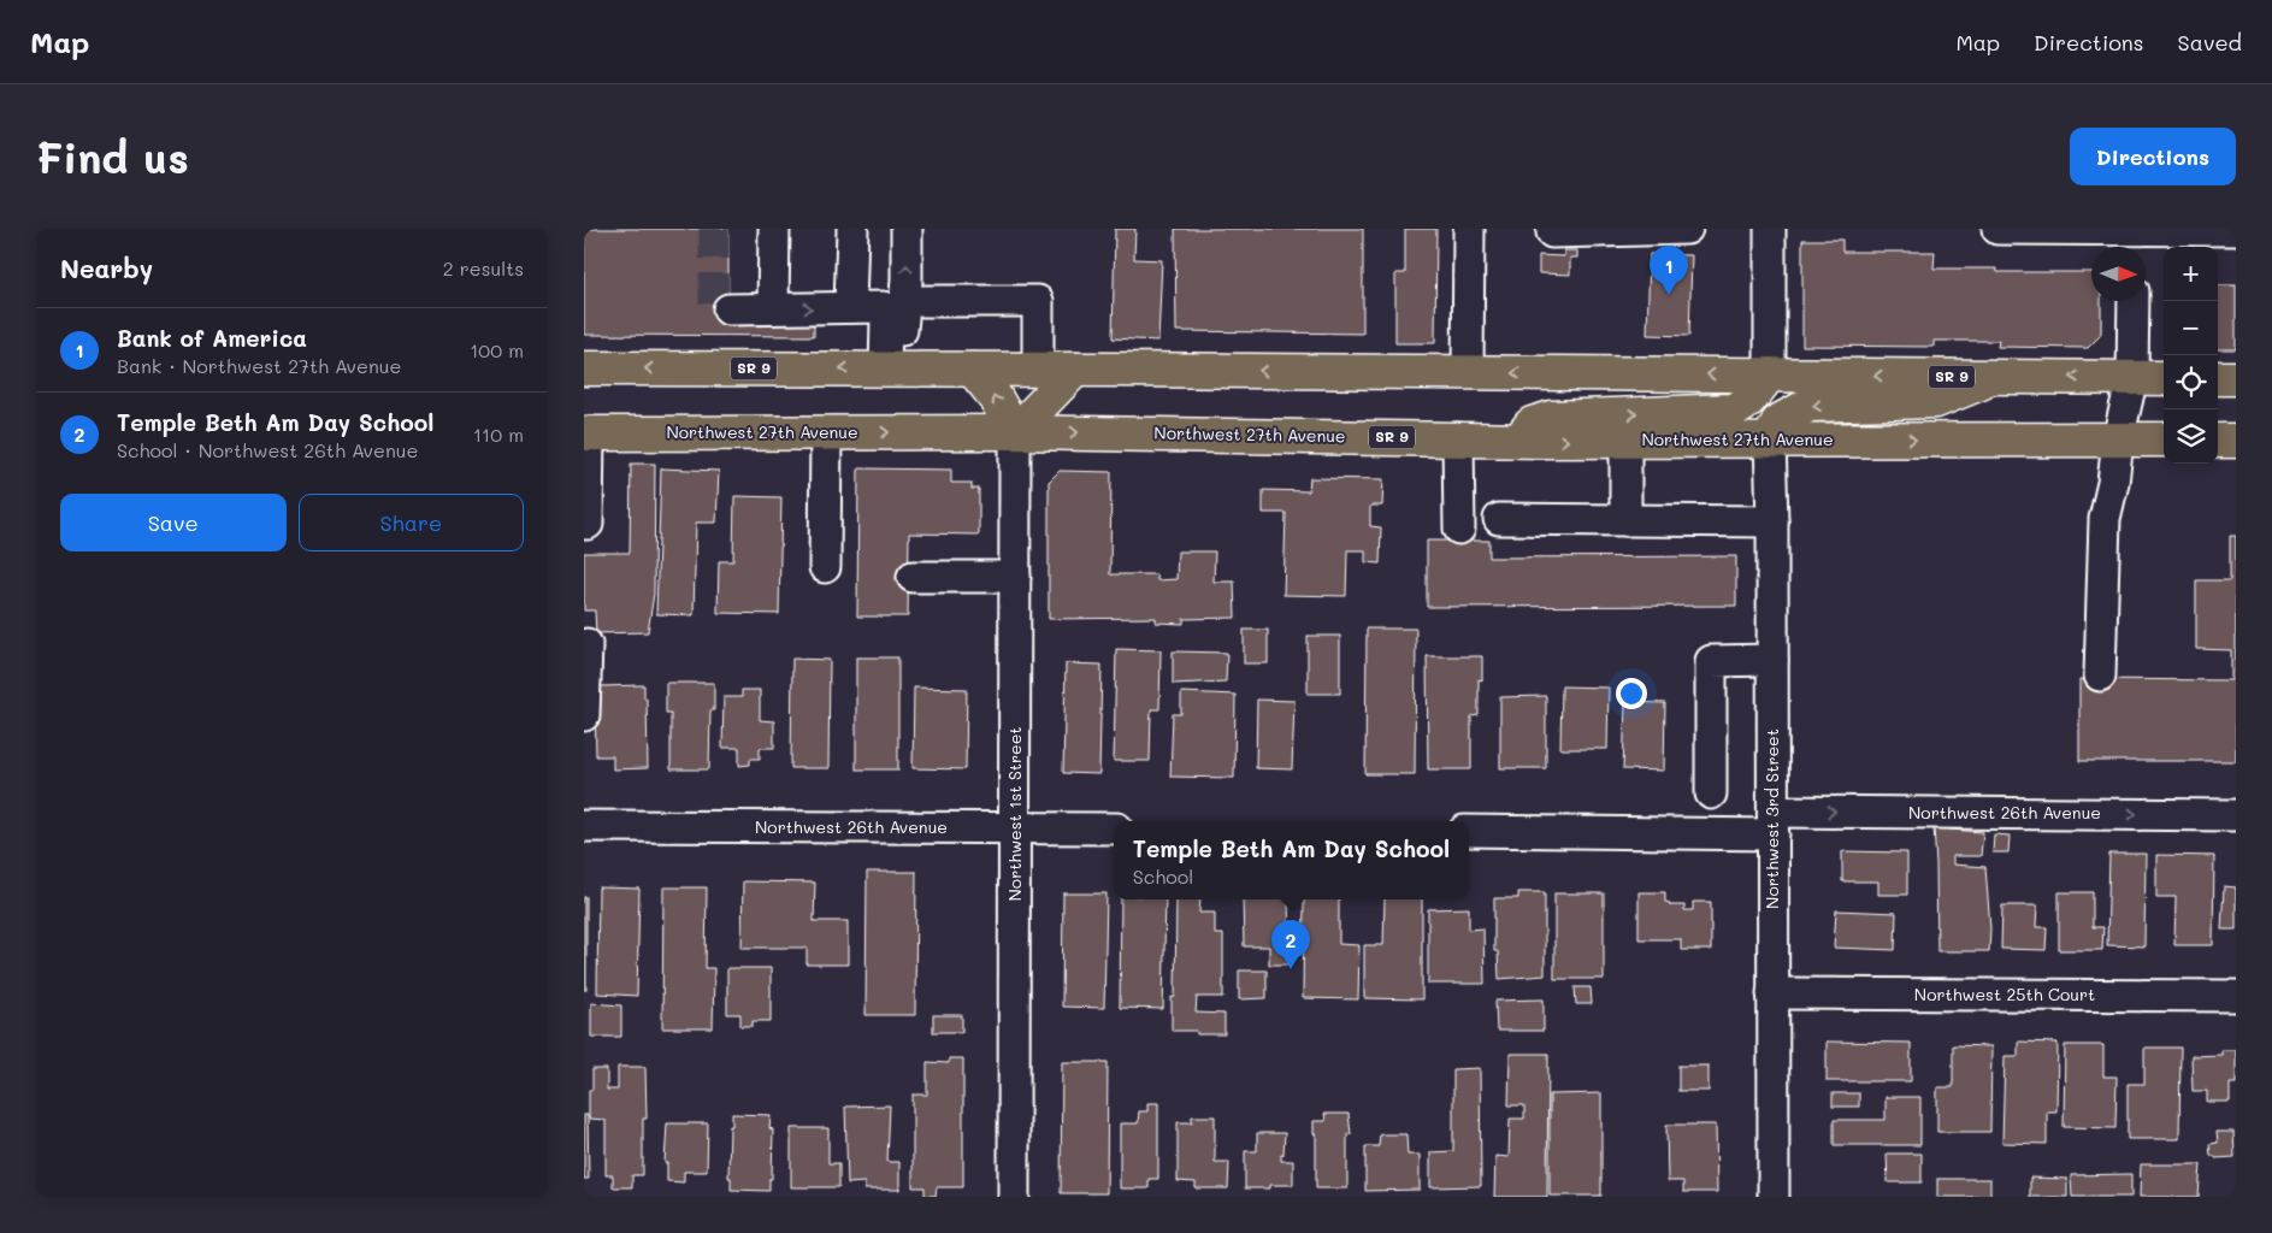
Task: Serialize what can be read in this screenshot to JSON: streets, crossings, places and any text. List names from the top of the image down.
{
  "streets": {
    "highway": ["SR 9", "Northwest 27th Avenue"],
    "street": [
      "Northwest 26th Avenue",
      "Northwest 1st Street",
      "Northwest 3rd Street",
      "Northwest 25th Court"
    ]
  },
  "crossings": [
    ["Northwest 27th Avenue", "Northwest 1st Street"],
    ["Northwest 27th Avenue", "Northwest 3rd Street"],
    ["Northwest 26th Avenue", "Northwest 1st Street"],
    ["Northwest 26th Avenue", "Northwest 3rd Street"],
    ["Northwest 3rd Street", "Northwest 25th Court"]
  ],
  "one_way": ["Northwest 26th Avenue"],
  "north": "right",
  "page": {
    "header": "Map",
    "nav": ["Map", "Directions", "Saved"],
    "buttons": [
      "Directions",
      ["Save", "Share"]
    ],
    "title": "Find us",
    "heading": ["Nearby", "2 results"],
    "pins": ["1", "2"],
    "map_buttons": ["+", "−"],
    "list": [
      {
        "mark": "1",
        "name": "Bank of America",
        "note": "Bank · Northwest 27th Avenue",
        "value": "100 m"
      },
      {
        "mark": "2",
        "name": "Temple Beth Am Day School",
        "note": "School · Northwest 26th Avenue",
        "value": "110 m"
      }
    ],
    "popup": ["Temple Beth Am Day School", "School"]
  }
}
